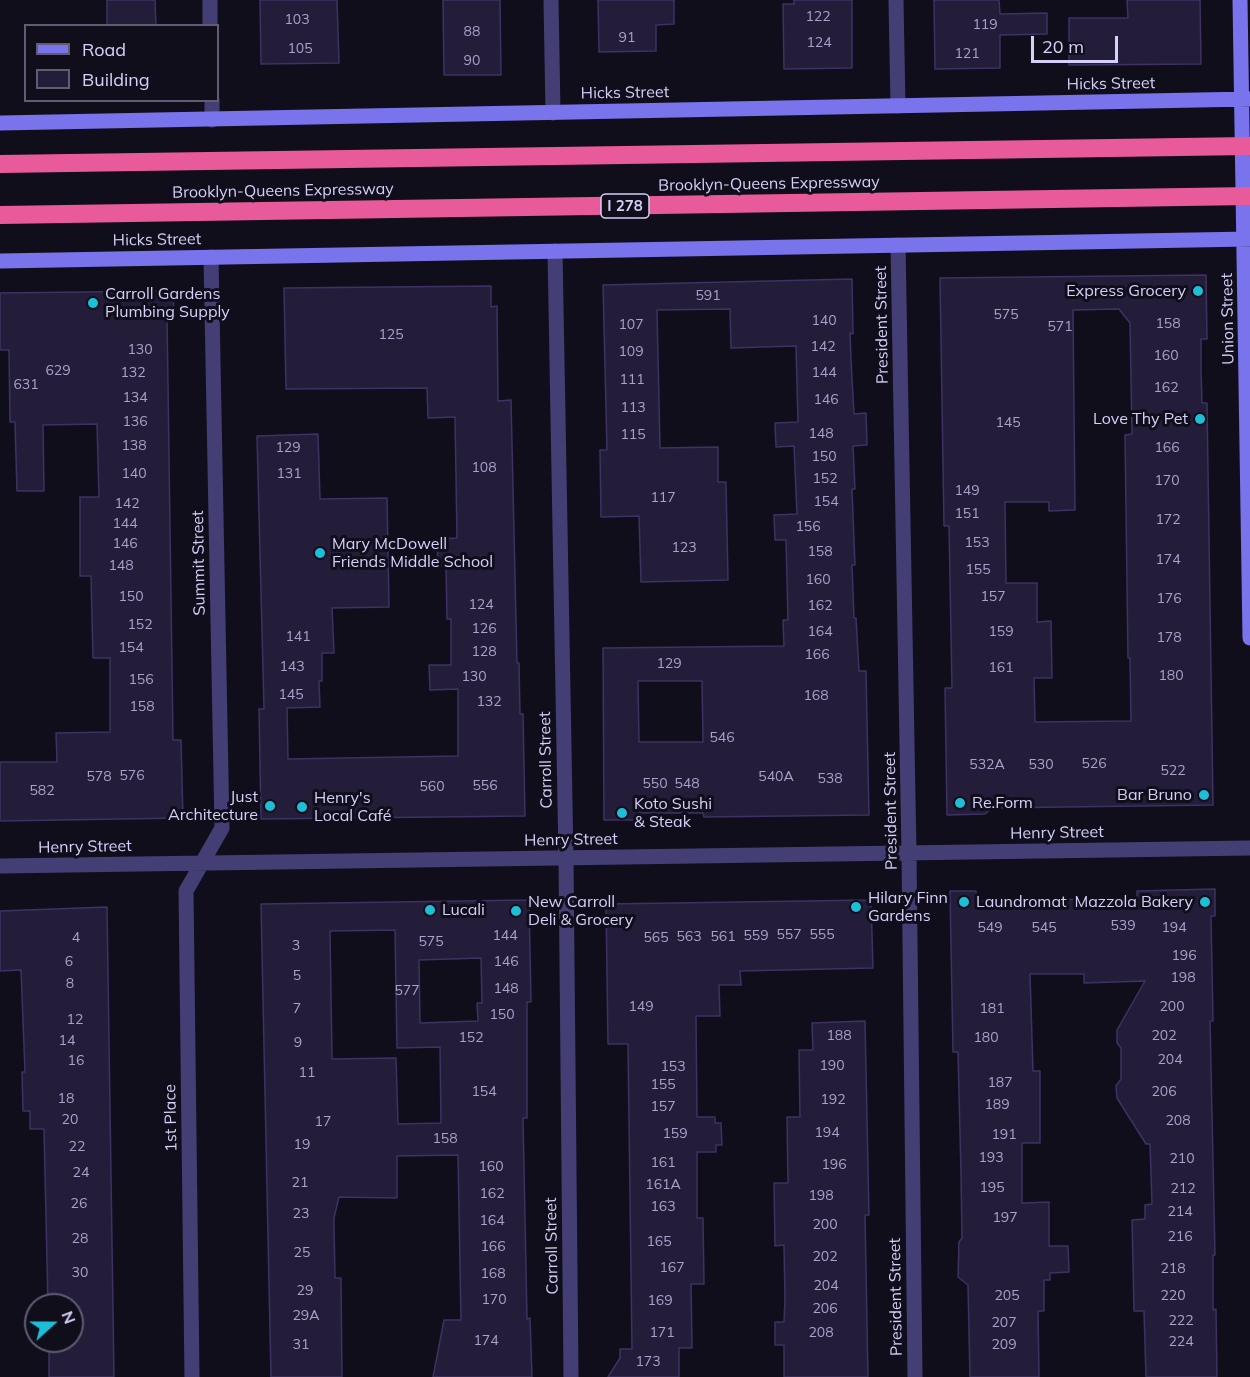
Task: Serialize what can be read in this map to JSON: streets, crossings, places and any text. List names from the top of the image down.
{
  "streets": {
    "highway": ["Brooklyn-Queens Expressway", "I 278"],
    "street": [
      "Hicks Street",
      "Union Street",
      "President Street",
      "Summit Street",
      "Carroll Street",
      "Henry Street",
      "1st Place"
    ]
  },
  "crossings": [
    ["Hicks Street", "Union Street"],
    ["Hicks Street", "President Street"],
    ["Hicks Street", "Summit Street"],
    ["Hicks Street", "Carroll Street"],
    ["President Street", "Henry Street"],
    ["Summit Street", "Henry Street"],
    ["Summit Street", "1st Place"],
    ["Carroll Street", "Henry Street"],
    ["Henry Street", "1st Place"]
  ],
  "places": [
    "Express Grocery",
    "Carroll Gardens Plumbing Supply",
    "Love Thy Pet",
    "Mary McDowell Friends Middle School",
    "Bar Bruno",
    "Re.Form",
    "Just Architecture",
    "Henry's Local Café",
    "Koto Sushi & Steak",
    "Laundromat",
    "Mazzola Bakery",
    "Hilary Finn Gardens",
    "Lucali",
    "New Carroll Deli & Grocery"
  ],
  "house_numbers": [
    "122",
    "103",
    "119",
    "88",
    "91",
    "124",
    "105",
    "121",
    "90",
    "591",
    "575",
    "140",
    "158",
    "107",
    "571",
    "125",
    "142",
    "130",
    "109",
    "160",
    "629",
    "132",
    "144",
    "111",
    "631",
    "162",
    "134",
    "146",
    "113",
    "136",
    "145",
    "148",
    "115",
    "138",
    "129",
    "166",
    "150",
    "108",
    "140",
    "131",
    "152",
    "170",
    "149",
    "117",
    "154",
    "142",
    "151",
    "172",
    "144",
    "156",
    "153",
    "146",
    "123",
    "158",
    "174",
    "148",
    "155",
    "160",
    "150",
    "157",
    "176",
    "124",
    "162",
    "152",
    "126",
    "164",
    "159",
    "141",
    "178",
    "154",
    "128",
    "166",
    "129",
    "143",
    "161",
    "180",
    "130",
    "156",
    "145",
    "168",
    "132",
    "158",
    "546",
    "526",
    "532A",
    "530",
    "522",
    "576",
    "578",
    "540A",
    "538",
    "550",
    "548",
    "556",
    "560",
    "582",
    "539",
    "549",
    "545",
    "194",
    "557",
    "555",
    "144",
    "559",
    "563",
    "561",
    "4",
    "565",
    "575",
    "3",
    "196",
    "6",
    "146",
    "5",
    "198",
    "8",
    "148",
    "577",
    "149",
    "200",
    "7",
    "181",
    "150",
    "12",
    "188",
    "202",
    "152",
    "180",
    "14",
    "9",
    "204",
    "16",
    "190",
    "153",
    "11",
    "187",
    "155",
    "154",
    "206",
    "18",
    "192",
    "189",
    "157",
    "20",
    "208",
    "17",
    "194",
    "159",
    "191",
    "158",
    "19",
    "22",
    "193",
    "210",
    "161",
    "196",
    "160",
    "24",
    "21",
    "161A",
    "195",
    "212",
    "162",
    "198",
    "26",
    "163",
    "214",
    "23",
    "197",
    "164",
    "200",
    "216",
    "28",
    "165",
    "166",
    "25",
    "202",
    "167",
    "218",
    "30",
    "168",
    "204",
    "29",
    "205",
    "220",
    "170",
    "169",
    "206",
    "29A",
    "222",
    "207",
    "171",
    "208",
    "174",
    "224",
    "31",
    "209",
    "173"
  ],
  "legend": ["Road", "Building"],
  "scale_bar": "20 m",
  "north": "right"
}
